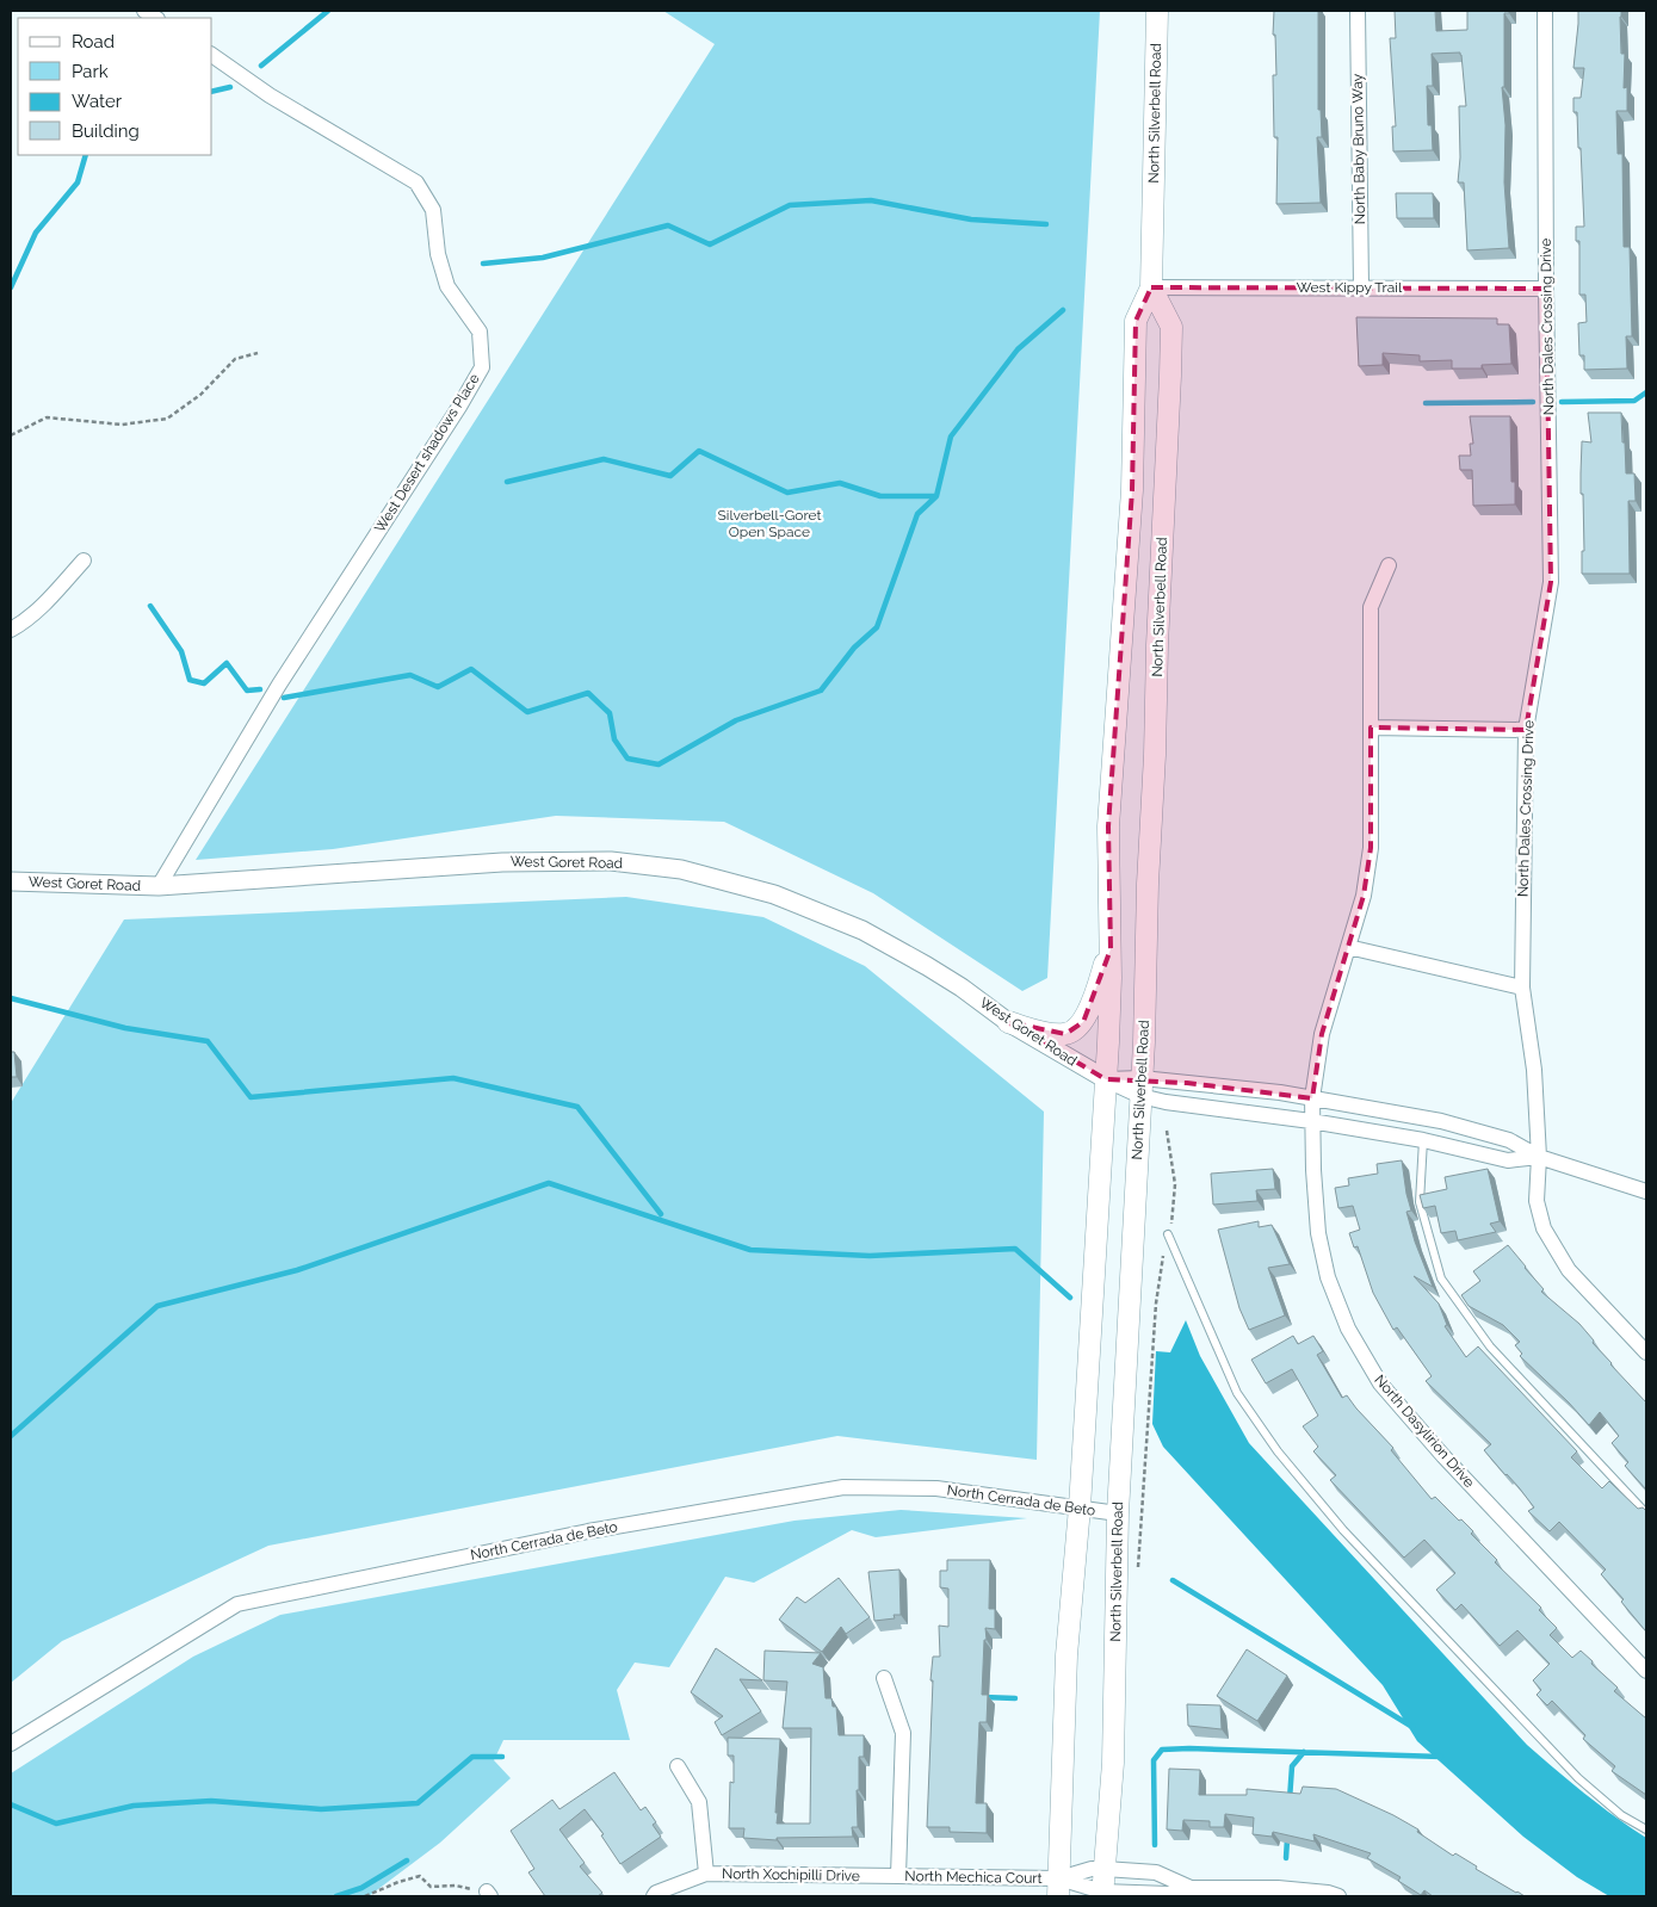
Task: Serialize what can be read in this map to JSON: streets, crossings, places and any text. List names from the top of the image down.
{
  "streets": {
    "main road": ["North Silverbell Road"],
    "street": [
      "North Baby Bruno Way",
      "West Kippy Trail",
      "North Dales Crossing Drive",
      "West Desert shadows Place",
      "West Goret Road",
      "North Dasylirion Drive",
      "North Cerrada de Beto",
      "North Xochipilli Drive",
      "North Mechica Court"
    ]
  },
  "crossings": [
    ["North Silverbell Road", "West Kippy Trail"],
    ["North Silverbell Road", "West Goret Road"],
    ["North Silverbell Road", "North Cerrada de Beto"],
    ["North Silverbell Road", "North Mechica Court"],
    ["North Baby Bruno Way", "West Kippy Trail"],
    ["West Kippy Trail", "North Dales Crossing Drive"],
    ["North Dales Crossing Drive", "West Goret Road"],
    ["West Desert shadows Place", "West Goret Road"],
    ["West Goret Road", "North Dasylirion Drive"],
    ["North Xochipilli Drive", "North Mechica Court"]
  ],
  "parks": ["Silverbell-Goret Open Space"],
  "legend": [
    "Road",
    "Park",
    "Water",
    "Building"
  ]
}
